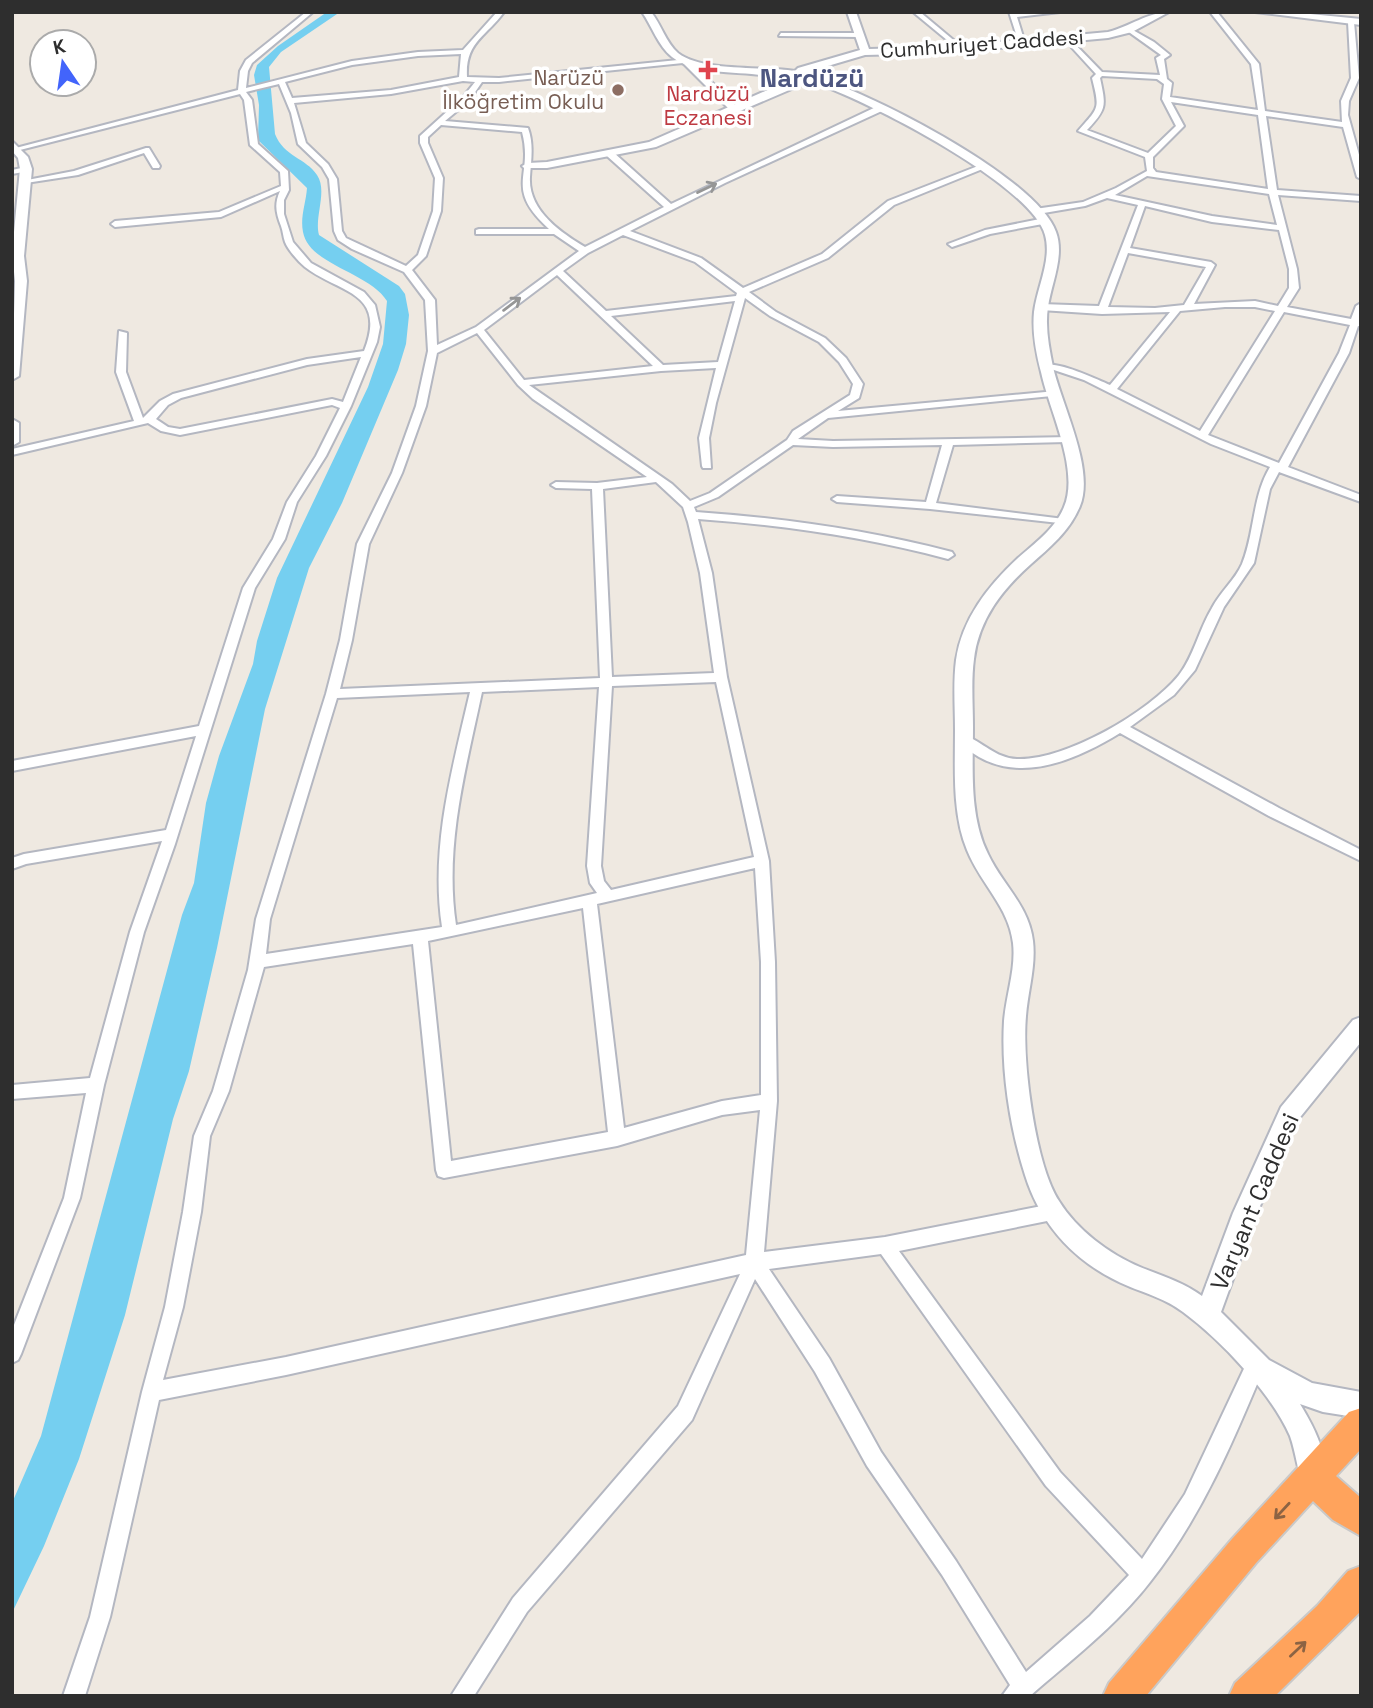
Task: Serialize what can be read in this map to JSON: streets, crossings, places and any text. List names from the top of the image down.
{
  "streets": {
    "street": ["Cumhuriyet Caddesi", "Varyant Caddesi"]
  },
  "districts": ["Nardüzü"],
  "places": {
    "health": ["Nardüzü Eczanesi"],
    "other": ["Narüzü İlköğretim Okulu"]
  },
  "north": "top"
}
